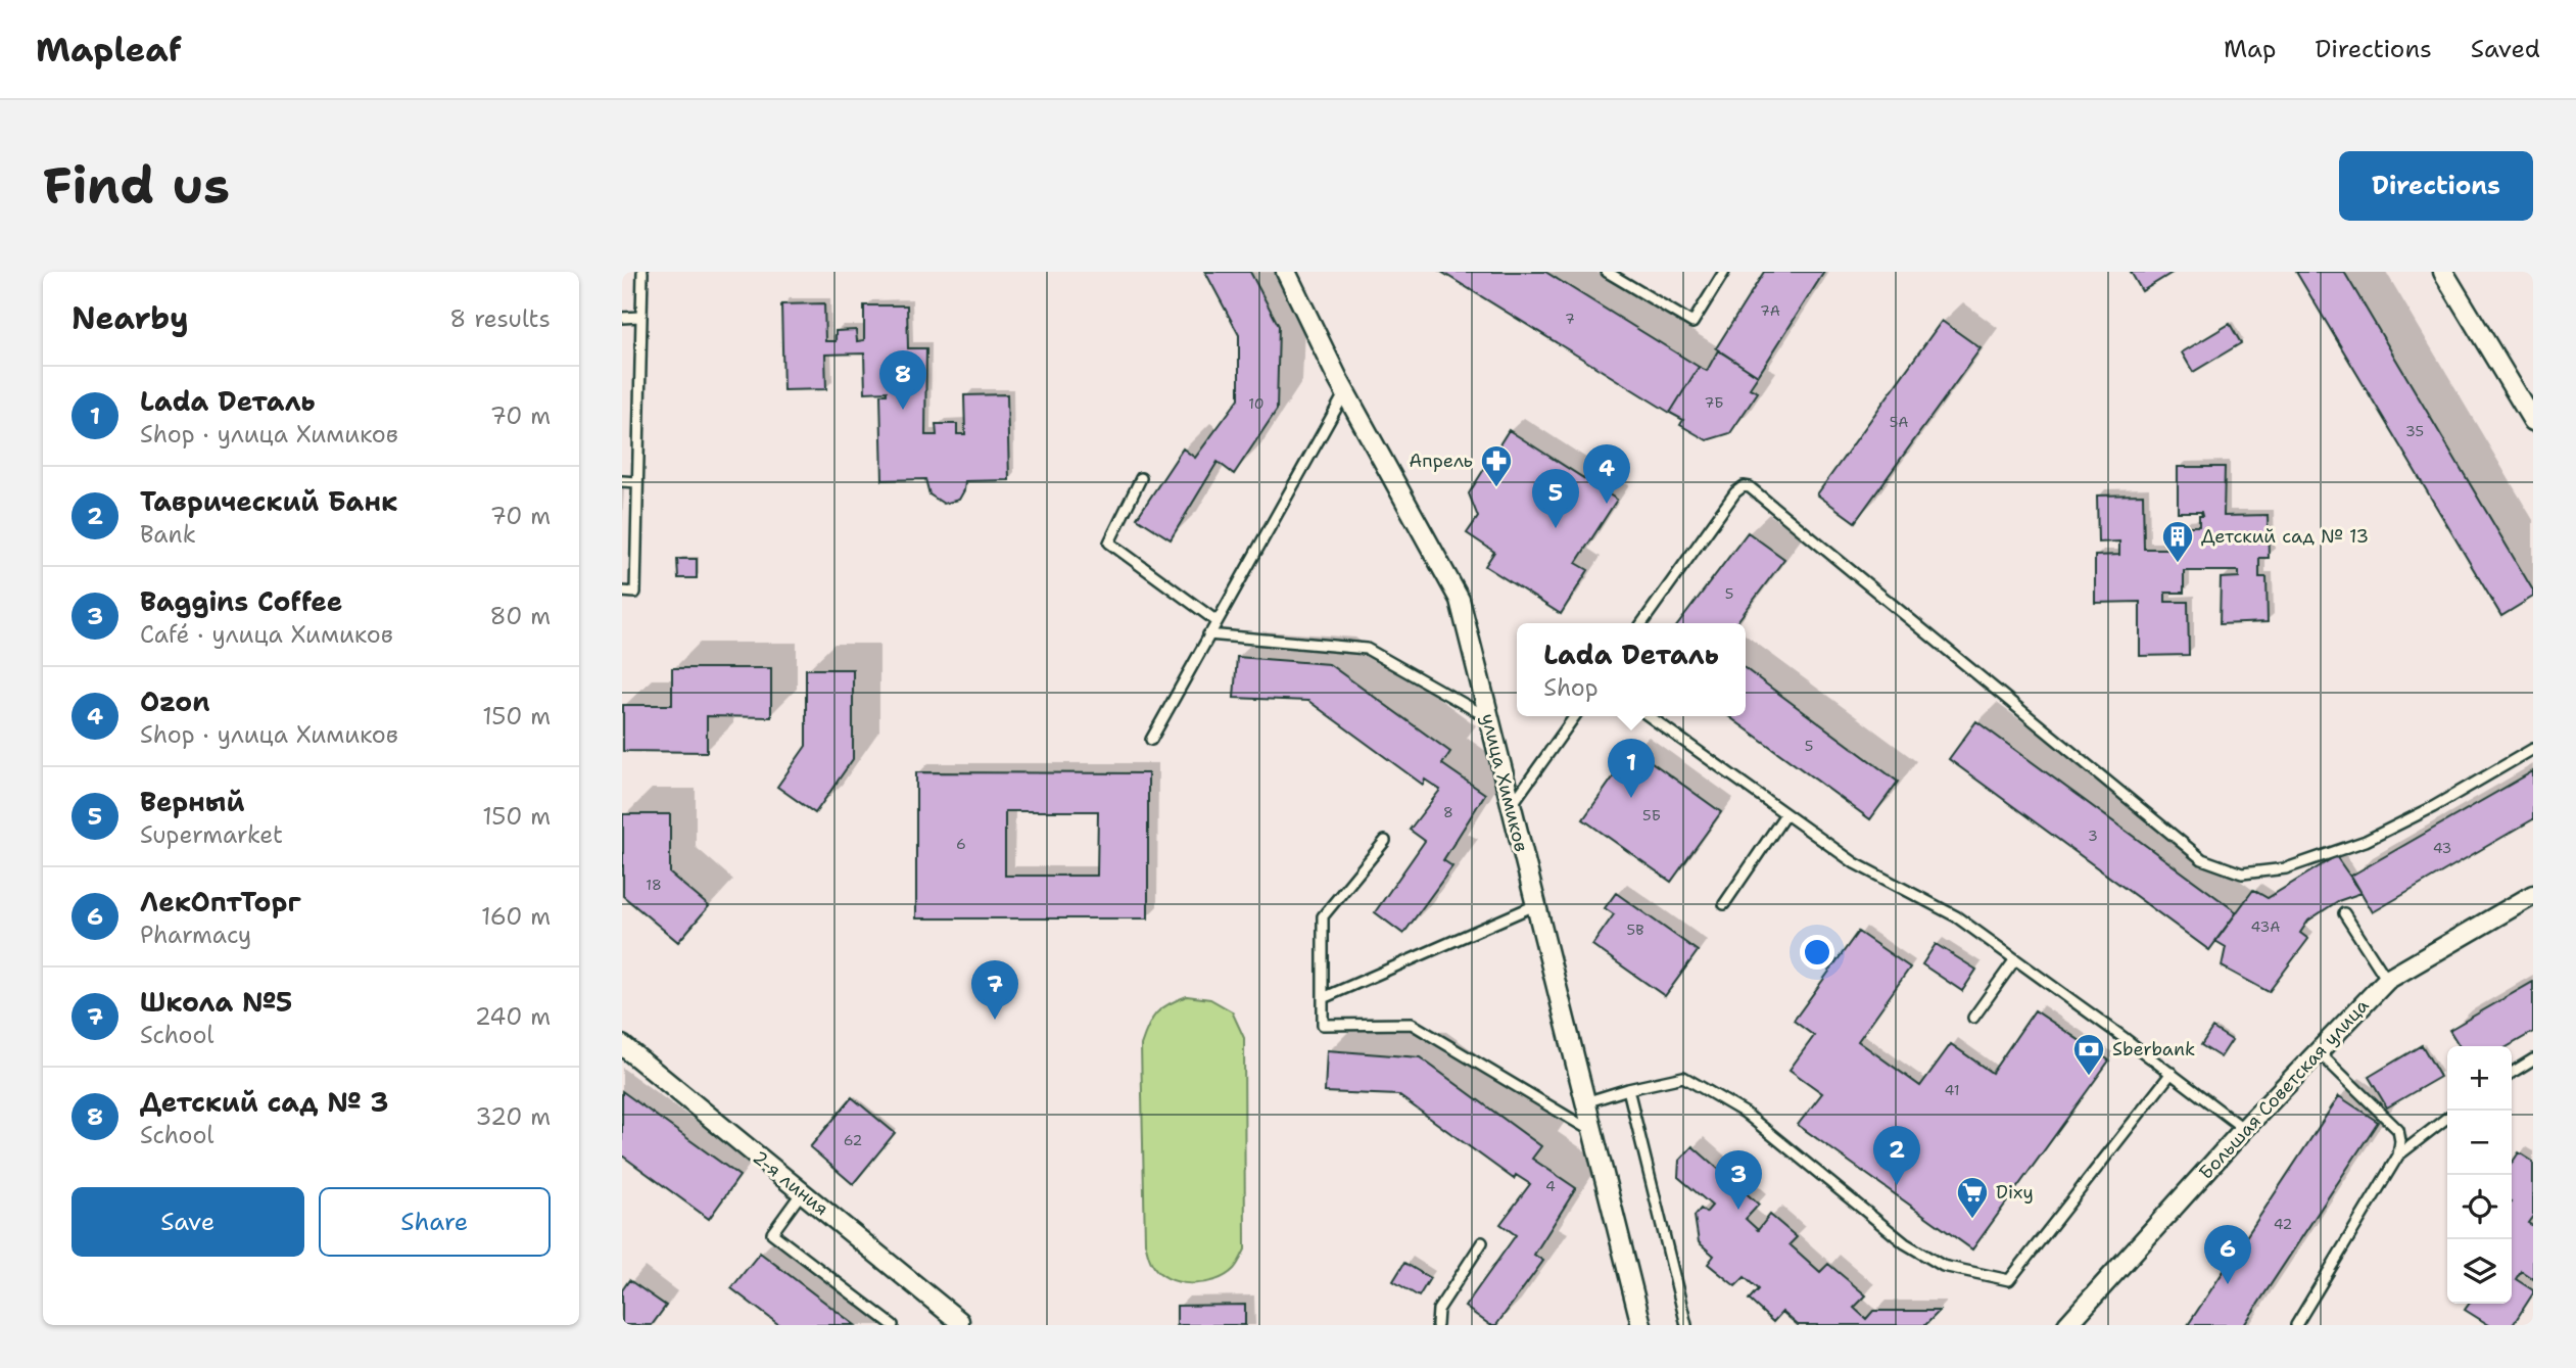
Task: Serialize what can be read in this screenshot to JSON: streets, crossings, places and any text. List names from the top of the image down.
{
  "streets": {
    "street": ["улица Химиков", "Большая Советская улица", "2-я линия"]
  },
  "places": {
    "pharmacy": ["Апрель"],
    "building": ["Детский сад № 13"],
    "bank": ["Sberbank"],
    "supermarket": ["Dixy"]
  },
  "house_numbers": [
    "7А",
    "7",
    "7Б",
    "10",
    "5А",
    "35",
    "5",
    "5",
    "8",
    "5Б",
    "3",
    "6",
    "43",
    "18",
    "43А",
    "5В",
    "41",
    "62",
    "4",
    "42"
  ],
  "page": {
    "header": "Mapleaf",
    "nav": ["Map", "Directions", "Saved"],
    "buttons": [
      "Directions",
      ["Save", "Share"]
    ],
    "title": "Find us",
    "heading": ["Nearby", "8 results"],
    "pins": [
      "8",
      "4",
      "5",
      "1",
      "7",
      "2",
      "3",
      "6"
    ],
    "list": [
      {
        "mark": "1",
        "name": "Lada Dеталь",
        "note": "Shop · улица Химиков",
        "value": "70 m"
      },
      {
        "mark": "2",
        "name": "Таврический Банк",
        "note": "Bank",
        "value": "70 m"
      },
      {
        "mark": "3",
        "name": "Baggins Coffee",
        "note": "Café · улица Химиков",
        "value": "80 m"
      },
      {
        "mark": "4",
        "name": "Ozon",
        "note": "Shop · улица Химиков",
        "value": "150 m"
      },
      {
        "mark": "5",
        "name": "Верный",
        "note": "Supermarket",
        "value": "150 m"
      },
      {
        "mark": "6",
        "name": "ЛекОптТорг",
        "note": "Pharmacy",
        "value": "160 m"
      },
      {
        "mark": "7",
        "name": "Школа №5",
        "note": "School",
        "value": "240 m"
      },
      {
        "mark": "8",
        "name": "Детский сад № 3",
        "note": "School",
        "value": "320 m"
      }
    ],
    "popup": ["Lada Dеталь", "Shop"],
    "map_buttons": ["+", "−"]
  }
}
